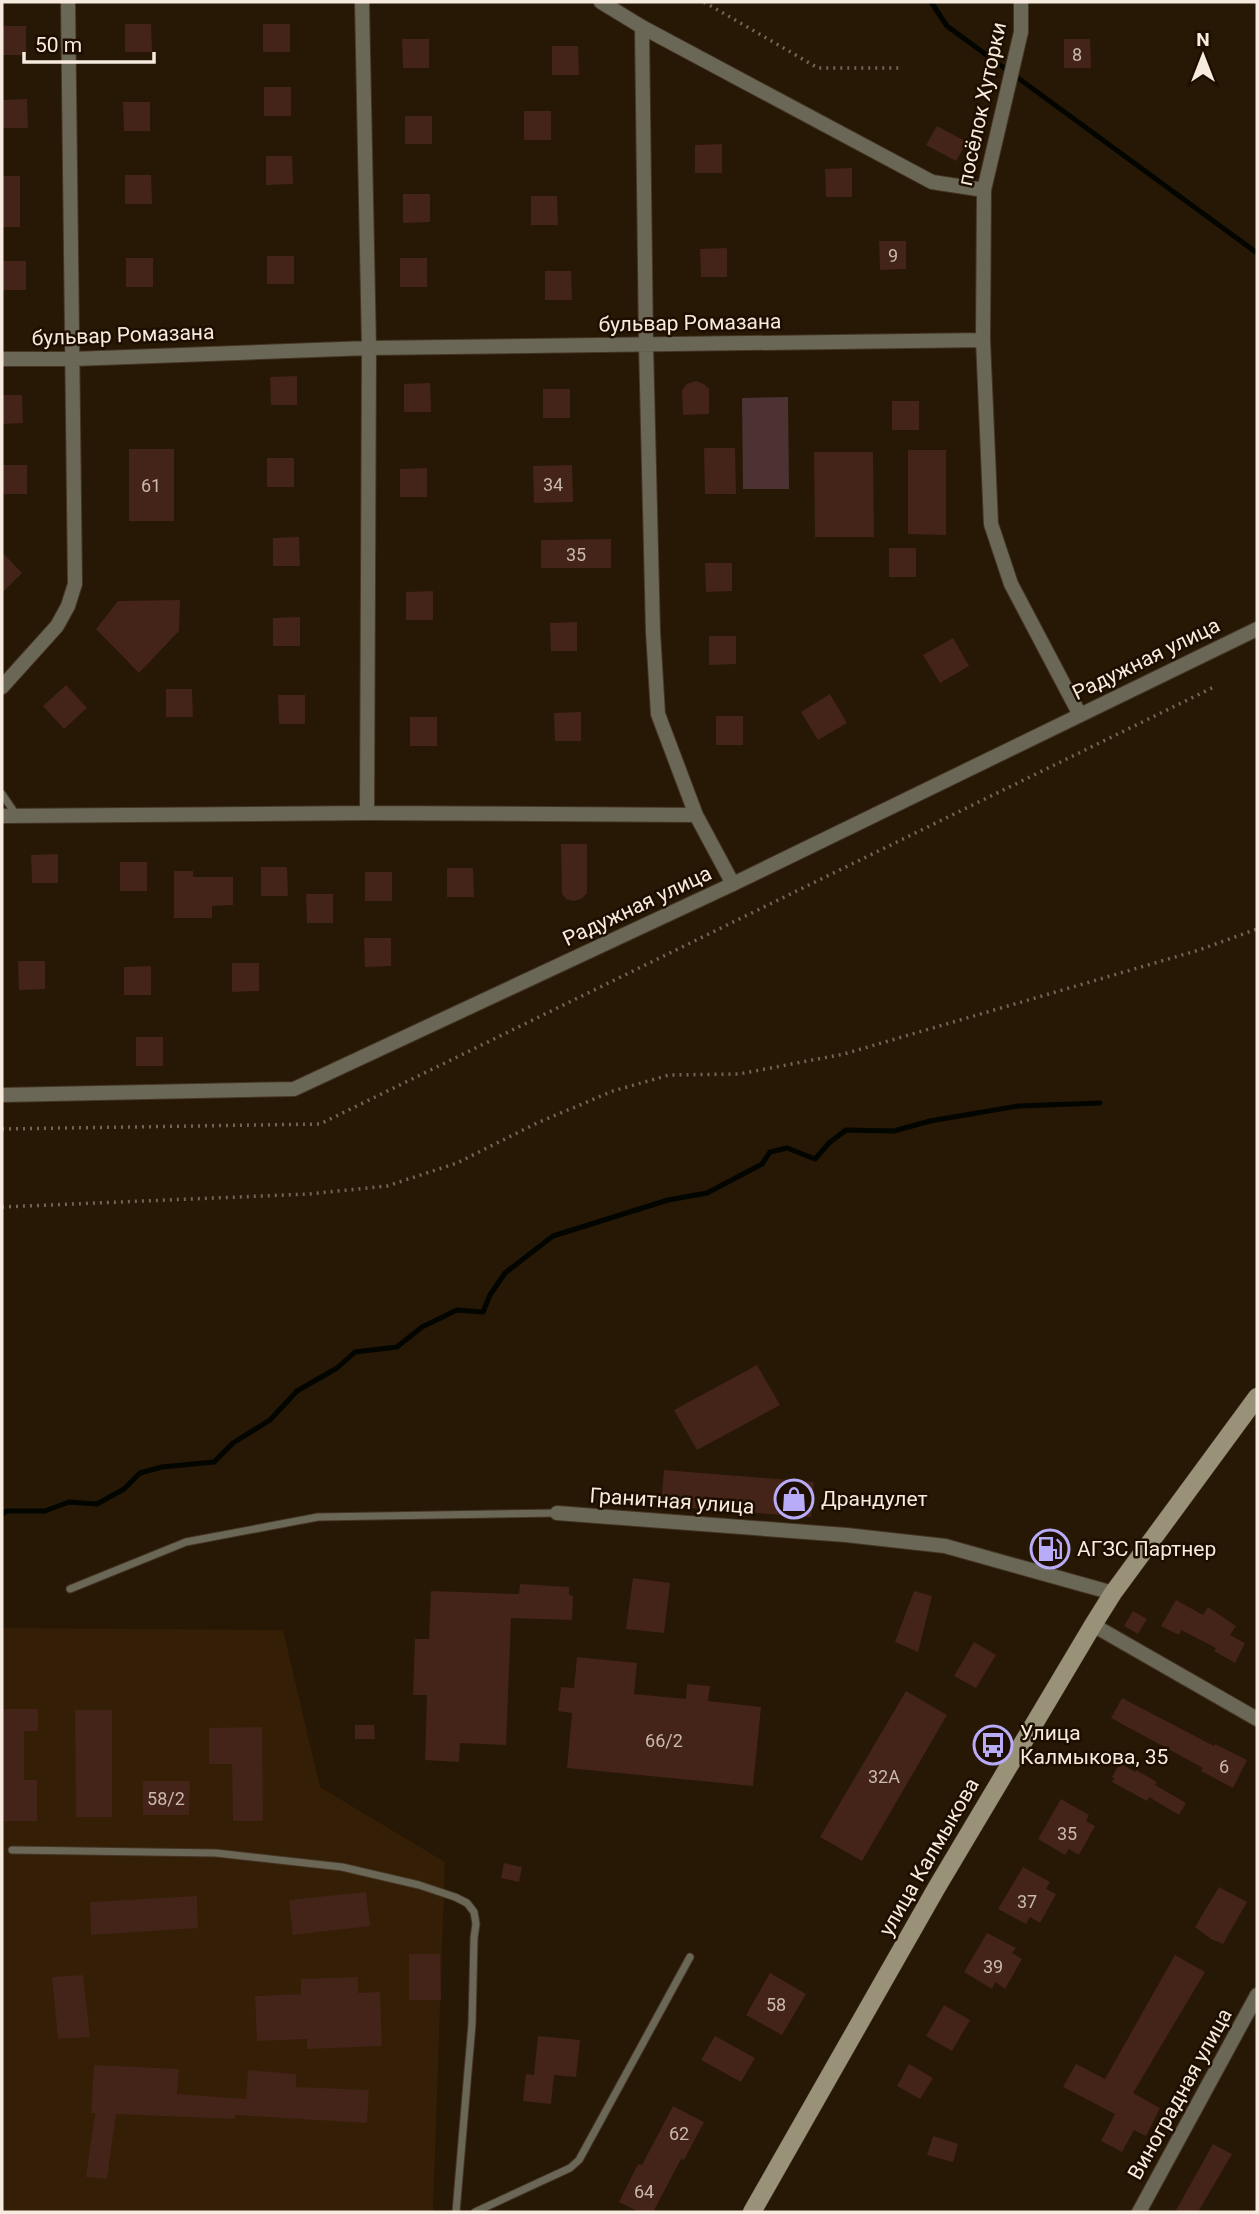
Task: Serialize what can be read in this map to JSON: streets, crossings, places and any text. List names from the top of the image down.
{
  "streets": {
    "main road": ["улица Калмыкова"],
    "street": [
      "посёлок Хуторки",
      "бульвар Ромазана",
      "Радужная улица",
      "Гранитная улица",
      "Виноградная улица"
    ]
  },
  "crossings": [
    ["посёлок Хуторки", "бульвар Ромазана"],
    ["Гранитная улица", "улица Калмыкова"]
  ],
  "places": {
    "shop": ["Драндулет"],
    "fuel station": ["АГЗС Партнер"],
    "bus stop": ["Улица Калмыкова, 35"]
  },
  "house_numbers": [
    "8",
    "9",
    "34",
    "61",
    "35",
    "66/2",
    "6",
    "32А",
    "58/2",
    "35",
    "37",
    "39",
    "58",
    "62",
    "64"
  ],
  "scale_bar": "50 m",
  "north": "top"
}
